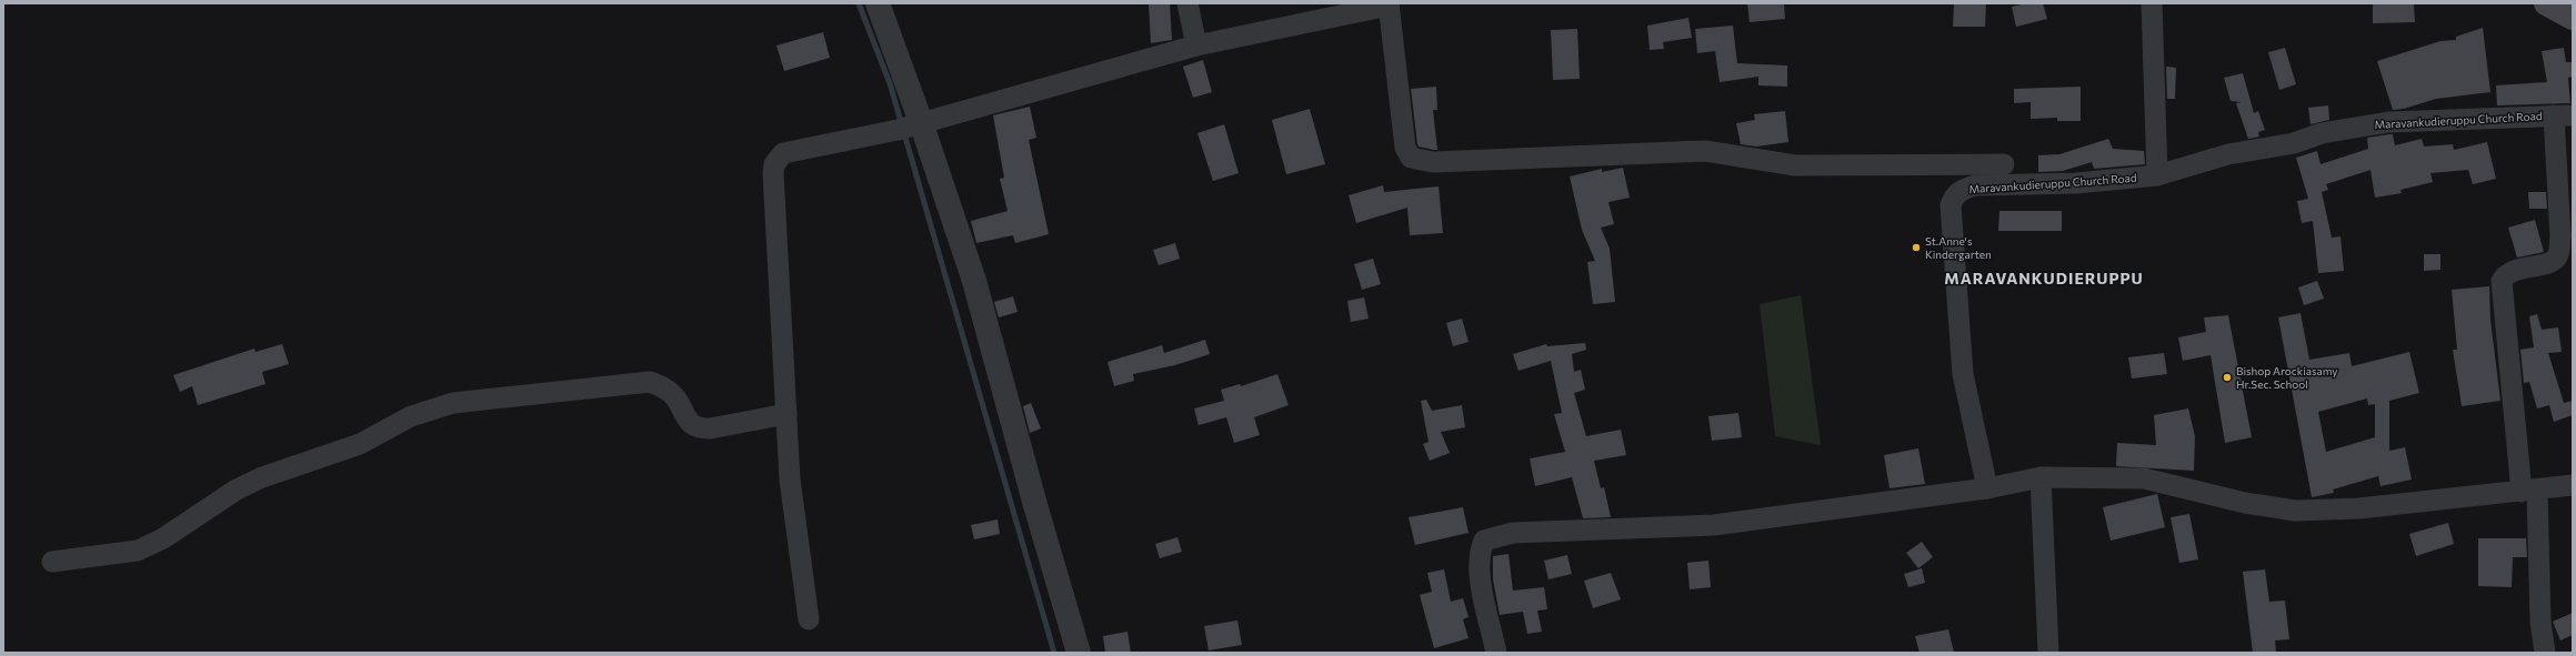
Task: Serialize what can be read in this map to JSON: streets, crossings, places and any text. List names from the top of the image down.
{
  "streets": {
    "street": ["Maravankudieruppu Church Road"]
  },
  "districts": ["MARAVANKUDIERUPPU"],
  "places": ["St.Anne's Kindergarten", "Bishop Arockiasamy Hr.Sec. School"]
}
